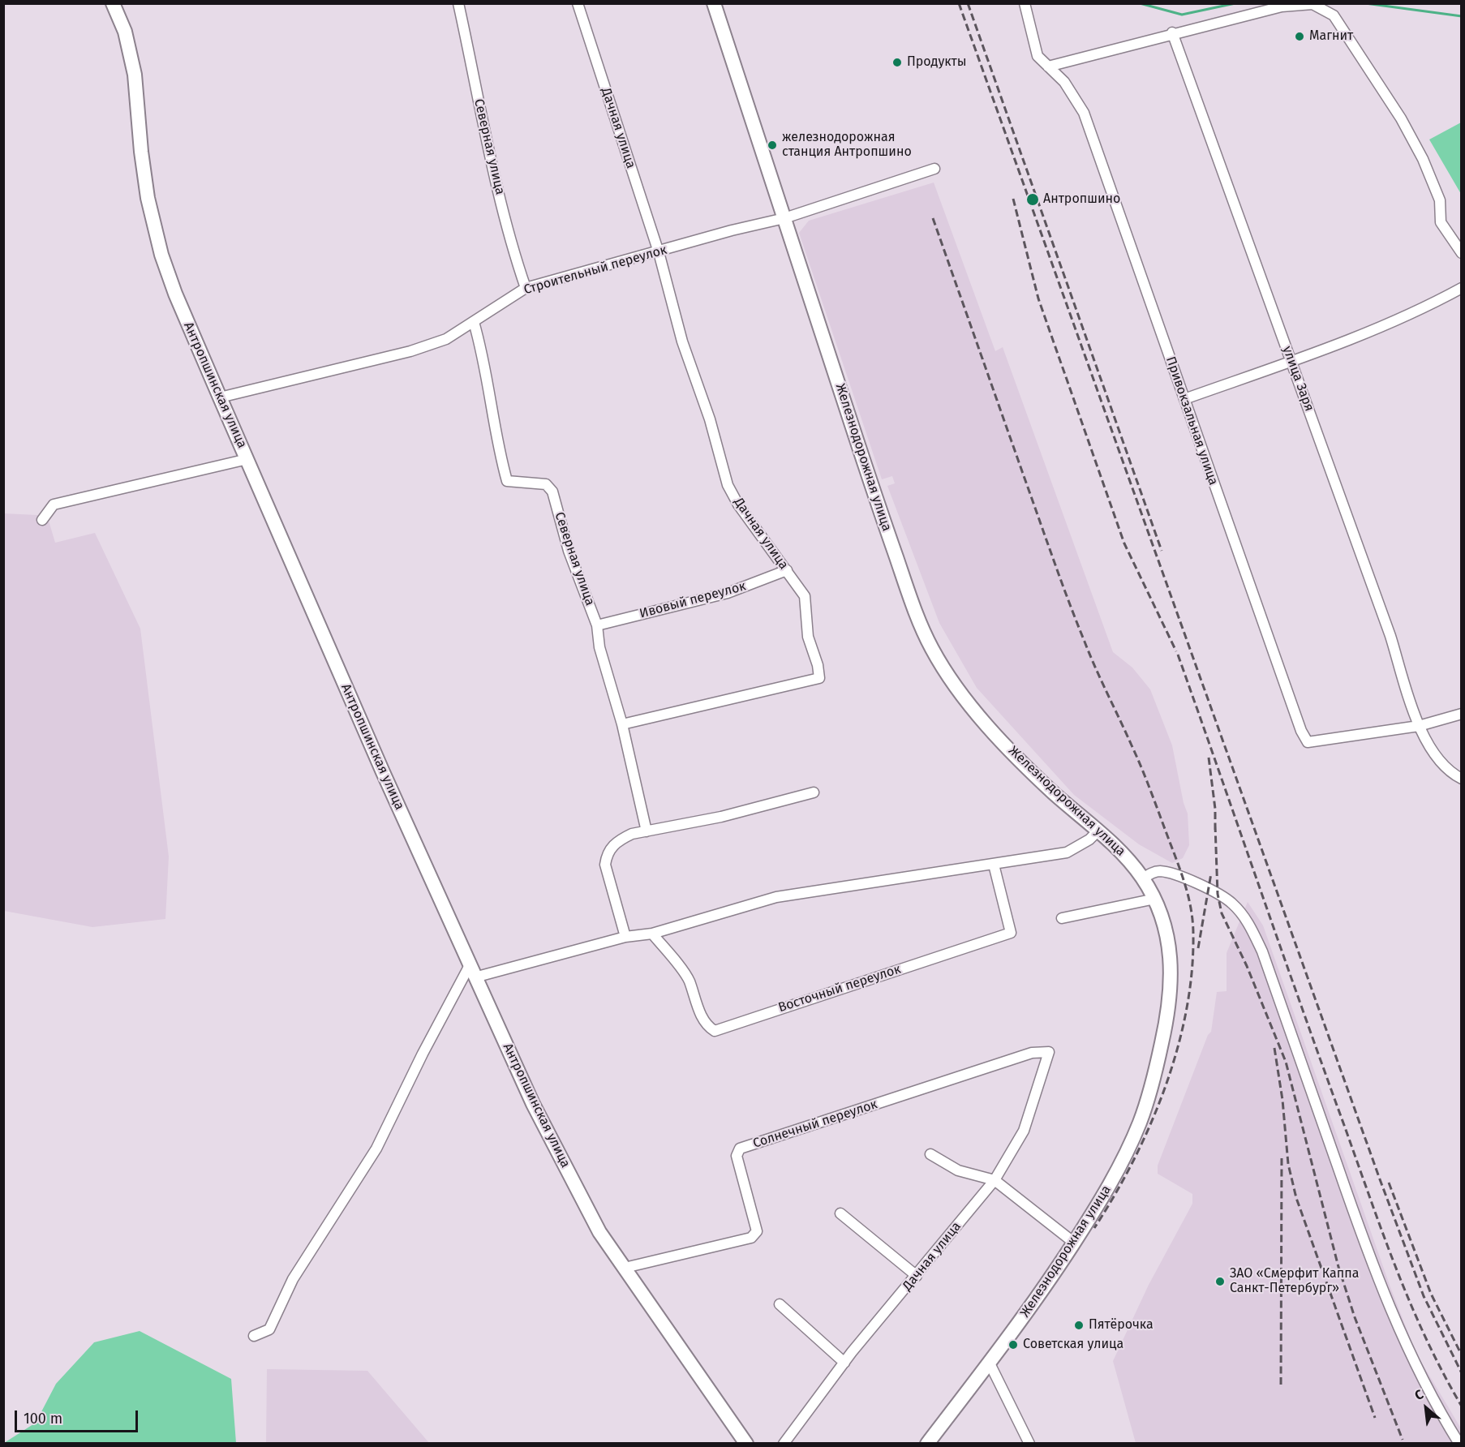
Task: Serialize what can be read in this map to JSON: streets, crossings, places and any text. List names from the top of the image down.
{
  "streets": {
    "street": [
      "Дачная улица",
      "Северная улица",
      "Строительный переулок",
      "улица Заря",
      "Антропшинская улица",
      "Привокзальная улица",
      "Железнодорожная улица",
      "Ивовый переулок",
      "Восточный переулок",
      "Солнечный переулок"
    ]
  },
  "crossings": [
    ["Дачная улица", "Северная улица"],
    ["Дачная улица", "Строительный переулок"],
    ["Дачная улица", "Ивовый переулок"],
    ["Дачная улица", "Солнечный переулок"],
    ["Северная улица", "Строительный переулок"],
    ["Северная улица", "Ивовый переулок"],
    ["Строительный переулок", "Антропшинская улица"],
    ["Строительный переулок", "Железнодорожная улица"],
    ["улица Заря", "Привокзальная улица"],
    ["Антропшинская улица", "Солнечный переулок"]
  ],
  "places": [
    "Магнит",
    "Продукты",
    "железнодорожная станция Антропшино",
    "Антропшино",
    "ЗАО «Смерфит Каппа Санкт-Петербург»",
    "Пятёрочка",
    "Советская улица"
  ],
  "scale_bar": "100 m",
  "north": "top left"
}
